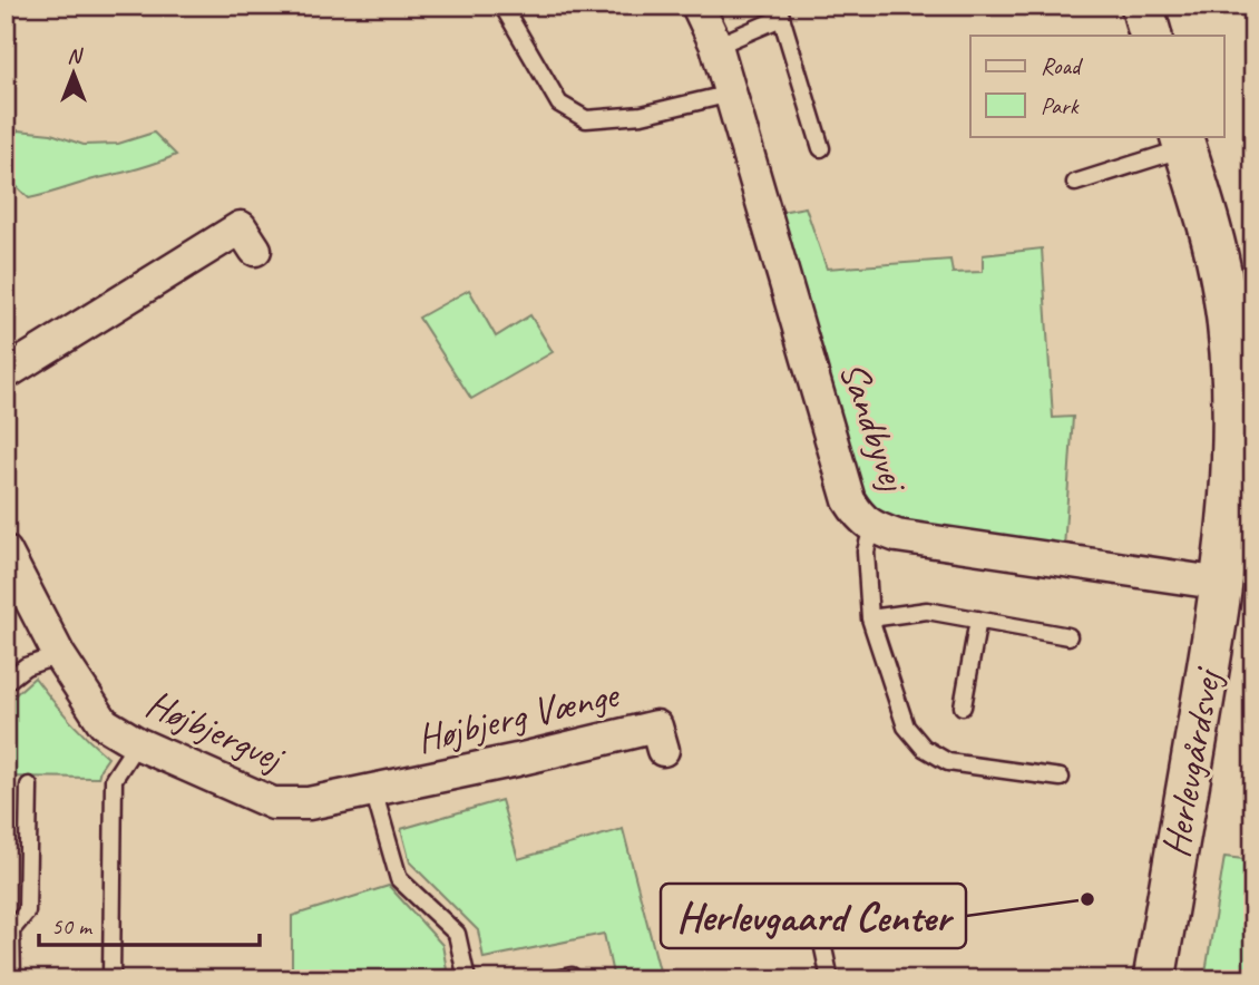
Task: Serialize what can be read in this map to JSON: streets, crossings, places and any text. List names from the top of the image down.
{
  "streets": {
    "street": [
      "Sandbyvej",
      "Højbjerg Vænge",
      "Højbjergvej",
      "Herlevgårdsvej"
    ]
  },
  "crossings": [
    ["Sandbyvej", "Herlevgårdsvej"],
    ["Højbjerg Vænge", "Højbjergvej"]
  ],
  "places": ["Herlevgaard Center"],
  "legend": ["Road", "Park"],
  "scale_bar": "50 m",
  "north": "top"
}
